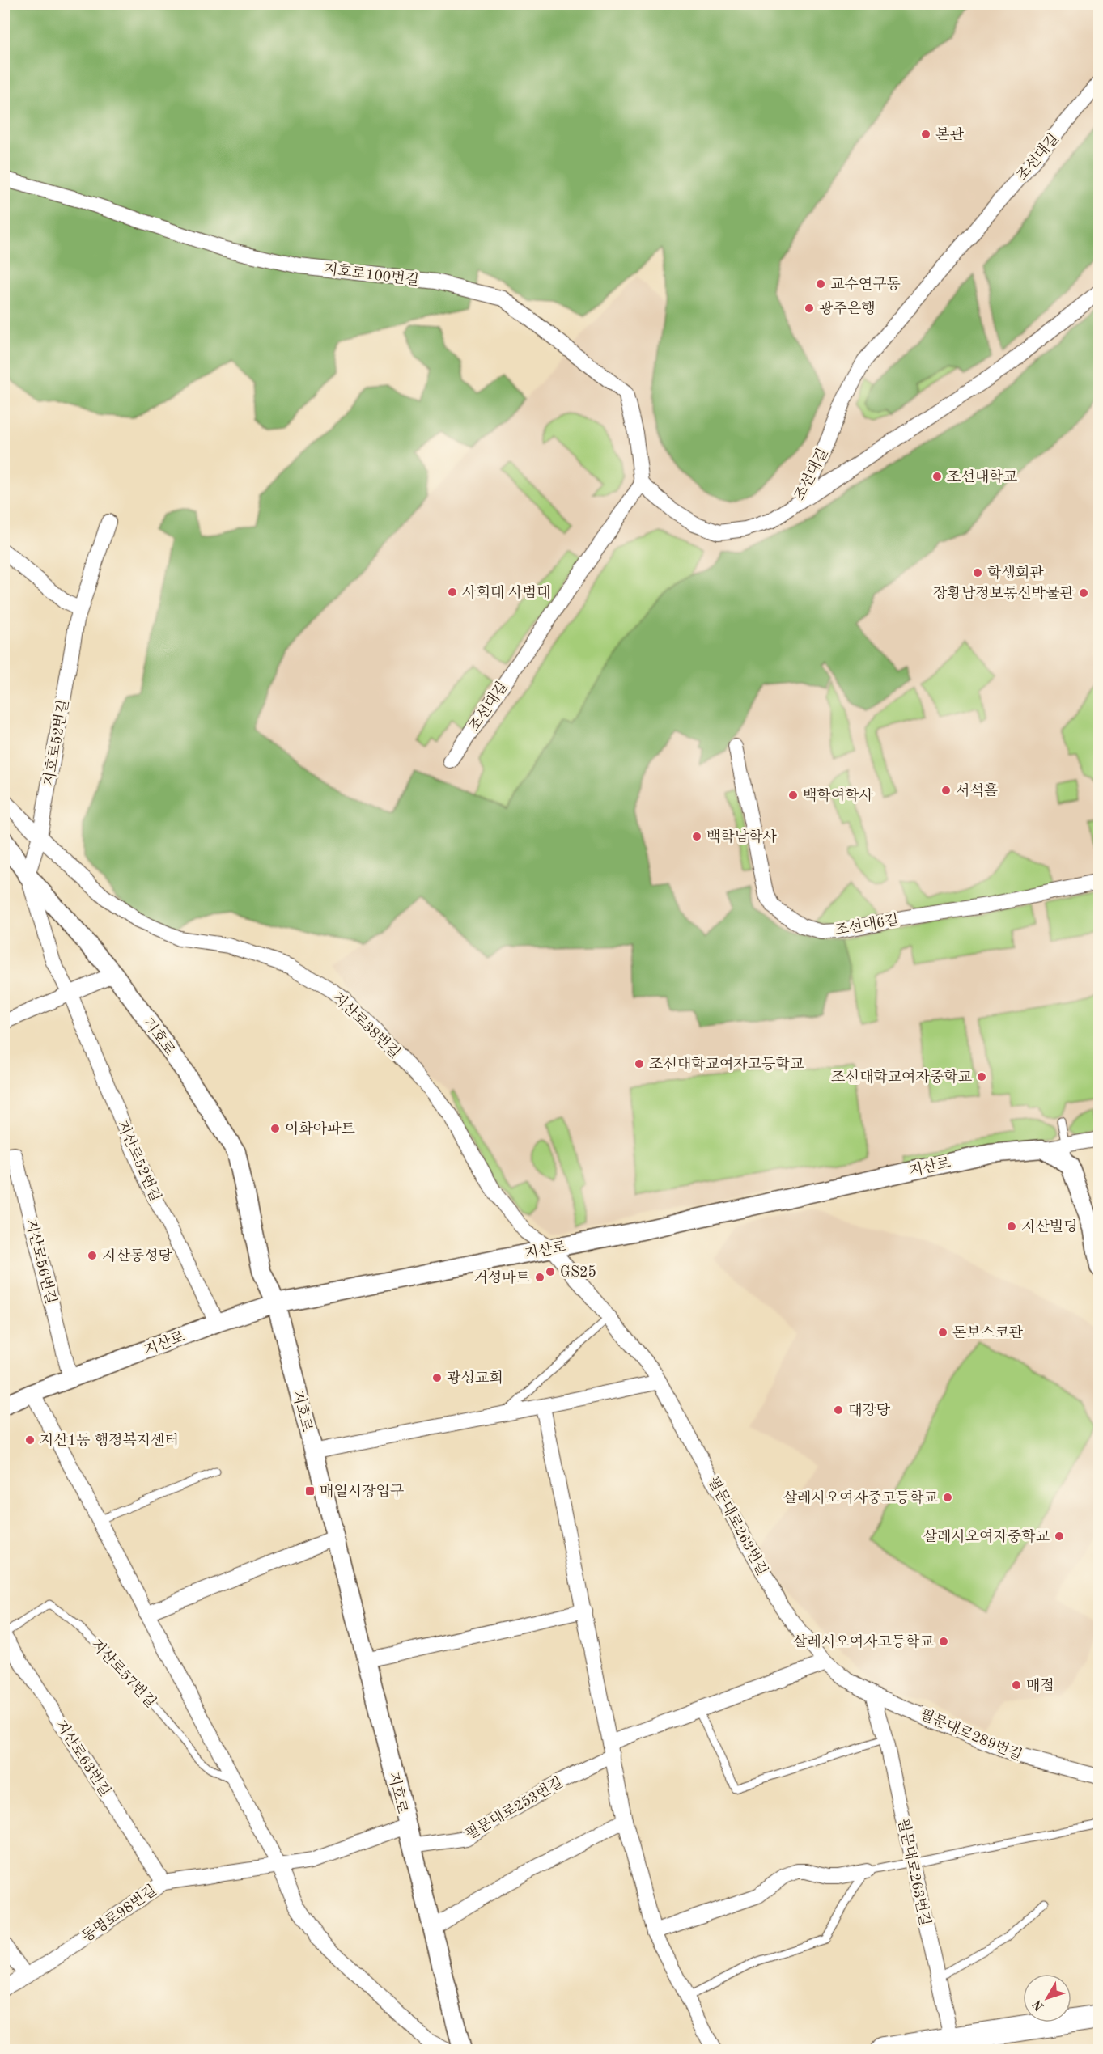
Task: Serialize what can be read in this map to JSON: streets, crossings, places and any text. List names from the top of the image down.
{
  "streets": {
    "street": [
      "조선대길",
      "지호로100번길",
      "지호로52번길",
      "조선대6길",
      "지산로38번길",
      "지호로",
      "지산로52번길",
      "지산로",
      "지산로56번길",
      "필문대로263번길",
      "필문대로289번길",
      "지산로63번길",
      "필문대로253번길",
      "동명로98번길"
    ],
    "lane": ["지산로57번길"]
  },
  "crossings": [
    ["조선대길", "지호로100번길"],
    ["지호로52번길", "지산로38번길"],
    ["지호로52번길", "지호로"],
    ["지호로52번길", "지산로52번길"],
    ["지산로38번길", "지산로"],
    ["지산로38번길", "필문대로263번길"],
    ["지호로", "지산로52번길"],
    ["지호로", "지산로"],
    ["지호로", "필문대로253번길"],
    ["지호로", "동명로98번길"],
    ["지산로52번길", "지산로"],
    ["지산로", "지산로56번길"],
    ["지산로", "필문대로263번길"],
    ["필문대로263번길", "필문대로289번길"],
    ["지산로57번길", "지산로63번길"],
    ["지산로63번길", "동명로98번길"]
  ],
  "places": {
    "other": [
      "본관",
      "교수연구동",
      "광주은행",
      "조선대학교",
      "학생회관",
      "사회대 사범대",
      "장황남정보통신박물관",
      "서석홀",
      "백학여학사",
      "백학남학사",
      "조선대학교여자고등학교",
      "조선대학교여자중학교",
      "이화아파트",
      "지산빌딩",
      "지산동성당",
      "GS25",
      "거성마트",
      "돈보스코관",
      "광성교회",
      "대강당",
      "지산1동 행정복지센터",
      "살레시오여자중고등학교",
      "살레시오여자중학교",
      "살레시오여자고등학교",
      "매점"
    ],
    "transit": ["매일시장입구"]
  },
  "north": "bottom left"
}
